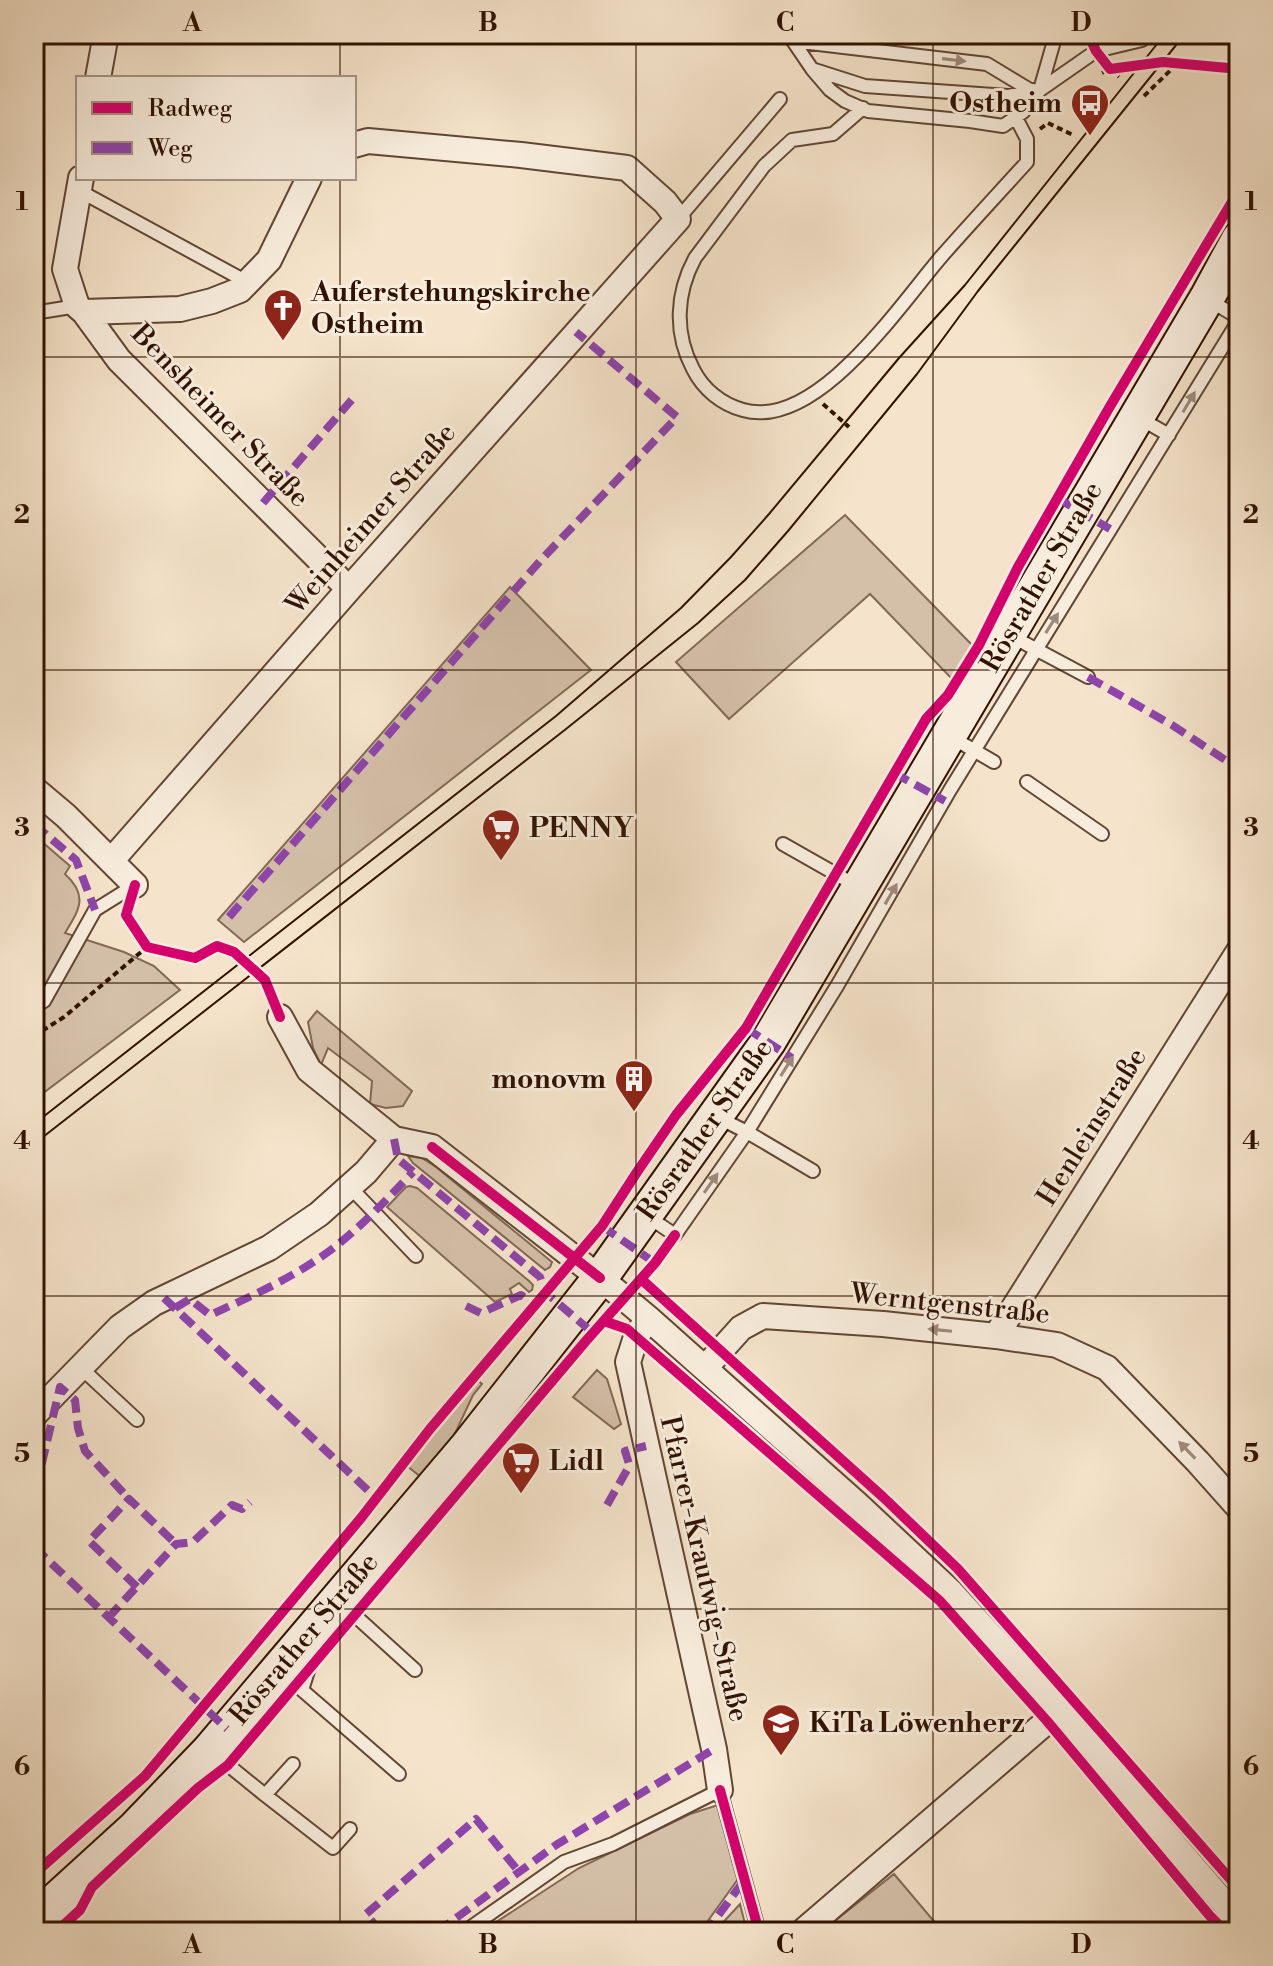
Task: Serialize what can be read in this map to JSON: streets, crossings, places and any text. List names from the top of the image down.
{
  "streets": {
    "main road": ["Rösrather Straße"],
    "street": [
      "Bensheimer Straße",
      "Weinheimer Straße",
      "Henleinstraße",
      "Werntgenstraße",
      "Pfarrer-Krautwig-Straße"
    ]
  },
  "crossings": [
    ["Bensheimer Straße", "Weinheimer Straße"],
    ["Henleinstraße", "Werntgenstraße"]
  ],
  "one_way": ["Werntgenstraße"],
  "places": {
    "bus stop": ["Ostheim"],
    "church": ["Auferstehungskirche Ostheim"],
    "supermarket": ["PENNY", "Lidl"],
    "building": ["monovm"],
    "school or university": ["KiTa Löwenherz"]
  },
  "legend": ["Radweg", "Weg"],
  "grid": {
    "columns": [
      "A",
      "B",
      "C",
      "D"
    ],
    "rows": [
      "1",
      "2",
      "3",
      "4",
      "5",
      "6"
    ]
  }
}
